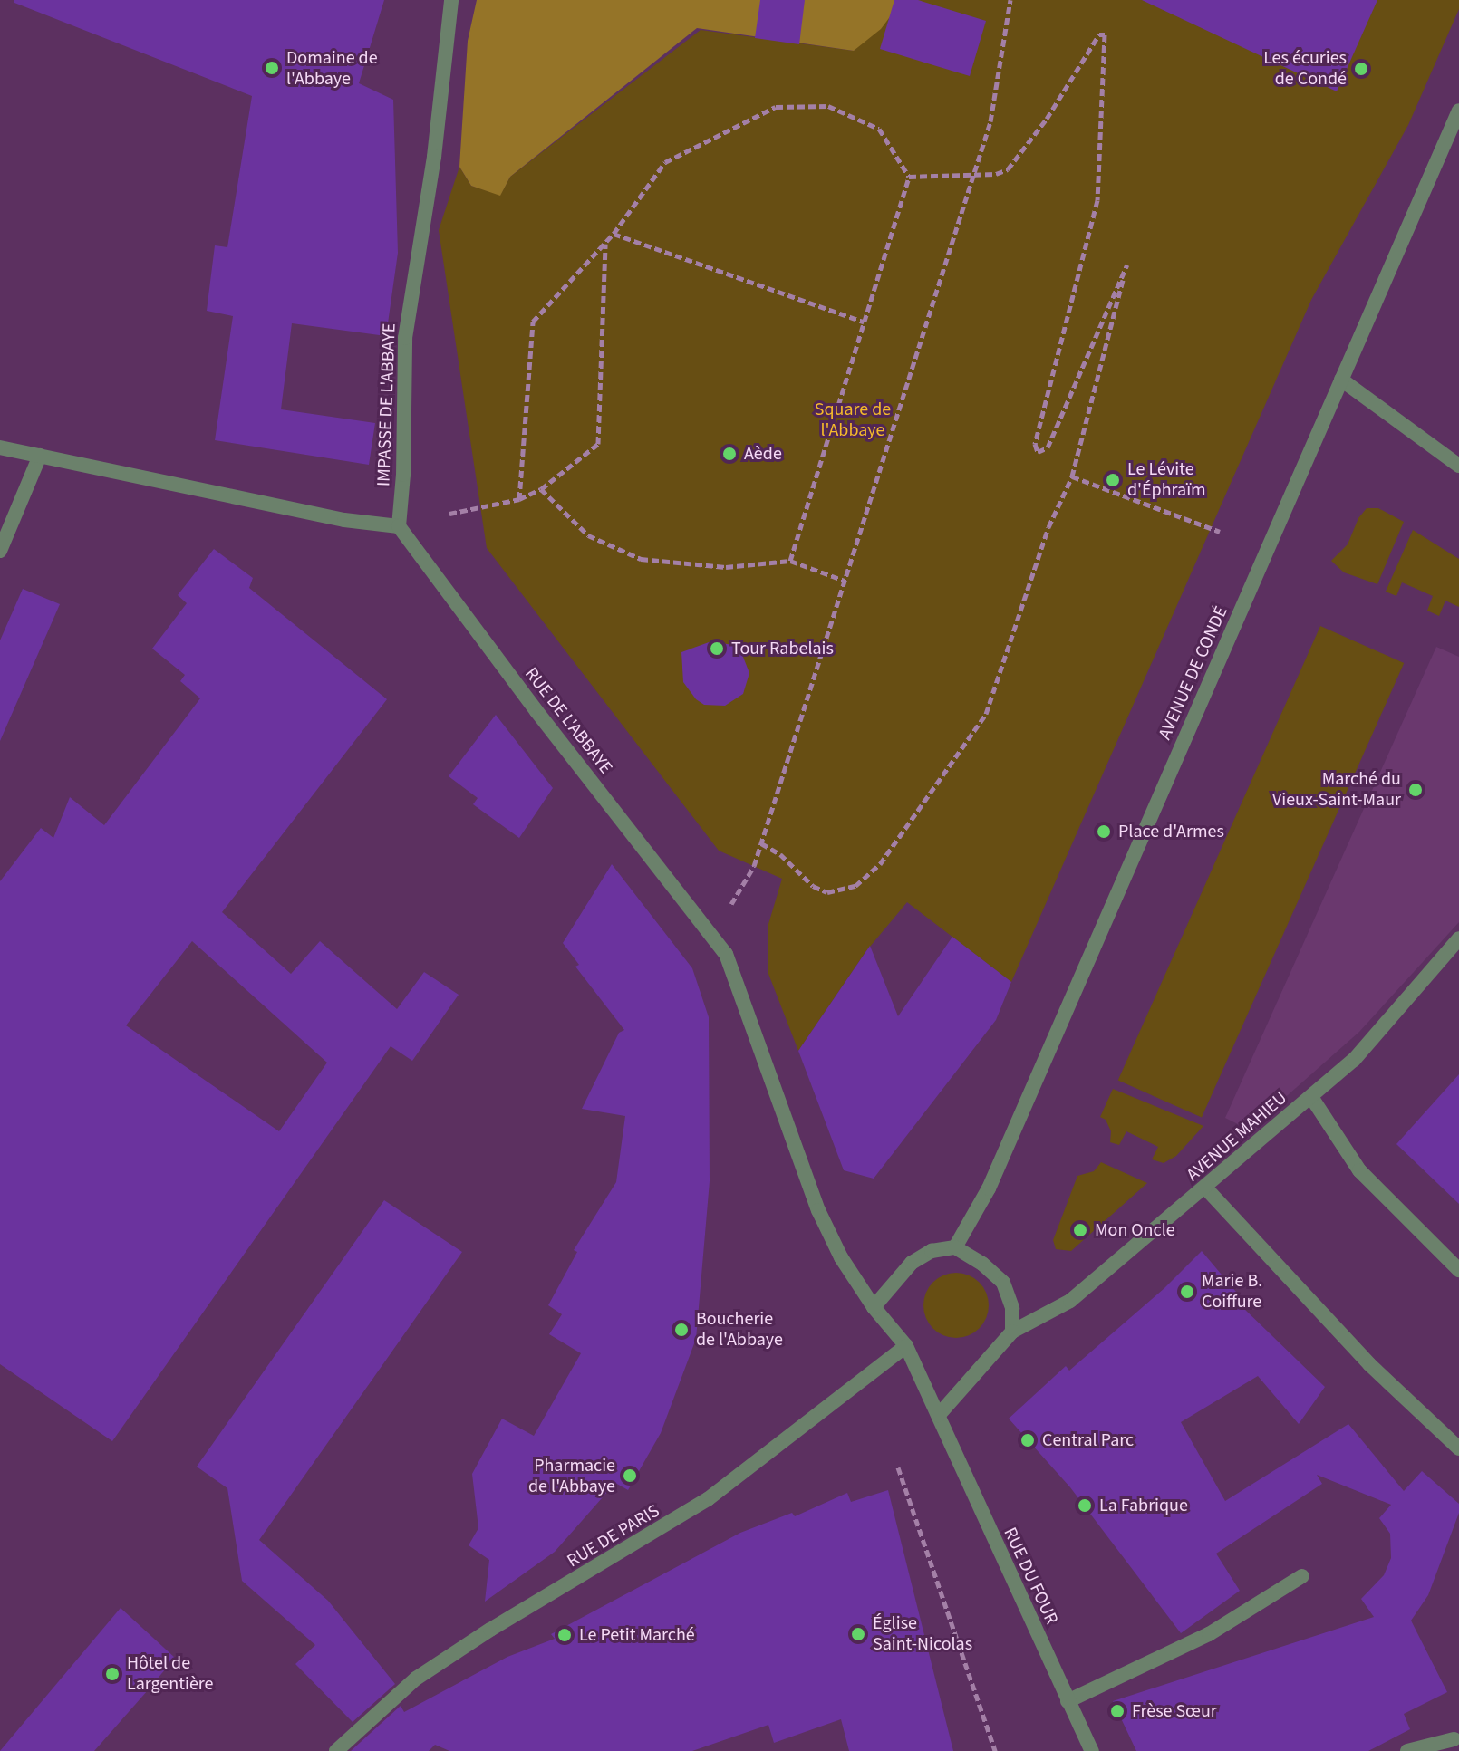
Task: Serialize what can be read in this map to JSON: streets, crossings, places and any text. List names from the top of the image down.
{
  "streets": {
    "street": [
      "IMPASSE DE L'ABBAYE",
      "AVENUE DE CONDÉ",
      "RUE DE L'ABBAYE",
      "AVENUE MAHIEU",
      "RUE DE PARIS",
      "RUE DU FOUR"
    ]
  },
  "crossings": [
    ["IMPASSE DE L'ABBAYE", "RUE DE L'ABBAYE"],
    ["RUE DE L'ABBAYE", "RUE DE PARIS"],
    ["RUE DE L'ABBAYE", "RUE DU FOUR"],
    ["RUE DE PARIS", "RUE DU FOUR"]
  ],
  "parks": ["Square de l'Abbaye"],
  "places": [
    "Domaine de l'Abbaye",
    "Les écuries de Condé",
    "Aède",
    "Le Lévite d'Éphraïm",
    "Tour Rabelais",
    "Marché du Vieux-Saint-Maur",
    "Place d'Armes",
    "Mon Oncle",
    "Marie B. Coiffure",
    "Boucherie de l'Abbaye",
    "Central Parc",
    "Pharmacie de l'Abbaye",
    "La Fabrique",
    "Église Saint-Nicolas",
    "Le Petit Marché",
    "Hôtel de Largentière",
    "Frèse Sœur"
  ]
}
